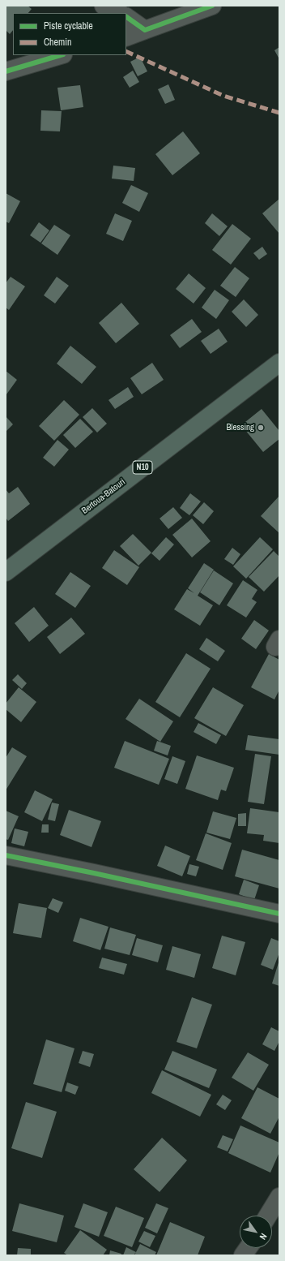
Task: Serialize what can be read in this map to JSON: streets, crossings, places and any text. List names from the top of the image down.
{
  "streets": {
    "highway": ["N10", "Bertoua-Batouri"]
  },
  "places": ["Blessing"],
  "legend": ["Piste cyclable", "Chemin"],
  "north": "bottom right"
}
